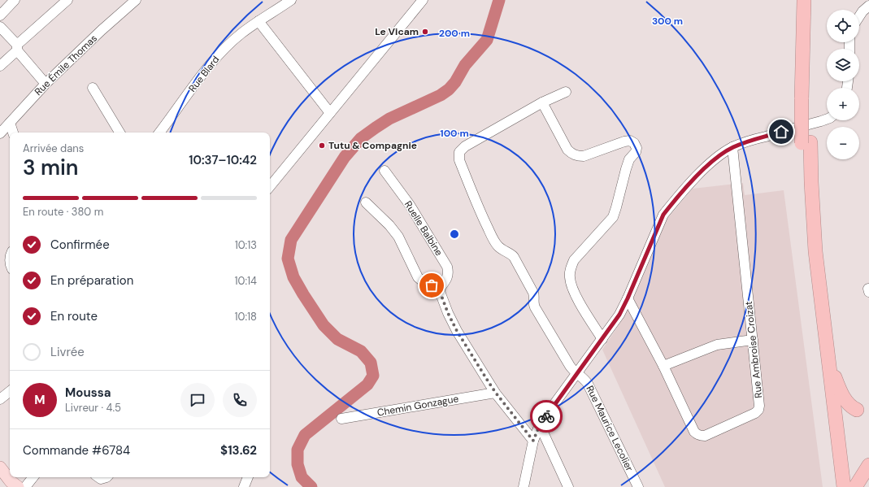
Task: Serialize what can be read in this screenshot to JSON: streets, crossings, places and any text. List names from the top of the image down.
{
  "streets": {
    "street": [
      "Rue Émile Thomas",
      "Rue Blard",
      "Ruelle Balbine",
      "Rue Ambroise Croizat",
      "Chemin Gonzague",
      "Rue Maurice Lecolier"
    ]
  },
  "places": ["Le Vicam", "Tutu & Compagnie"],
  "page": {
    "map_buttons": ["+", "−"],
    "heading": ["3 min", "Arrivée dans", "10:37–10:42"],
    "panel": [
      "Moussa",
      "Livreur · 4.5",
      "Commande #6784",
      "$13.62"
    ],
    "bar": "En route · 380 m",
    "list": [
      ["Confirmée", "10:13"],
      ["En préparation", "10:14"],
      ["En route", "10:18"],
      "Livrée"
    ],
    "round": "M"
  },
  "rings": ["300 m", "200 m", "100 m"]
}
